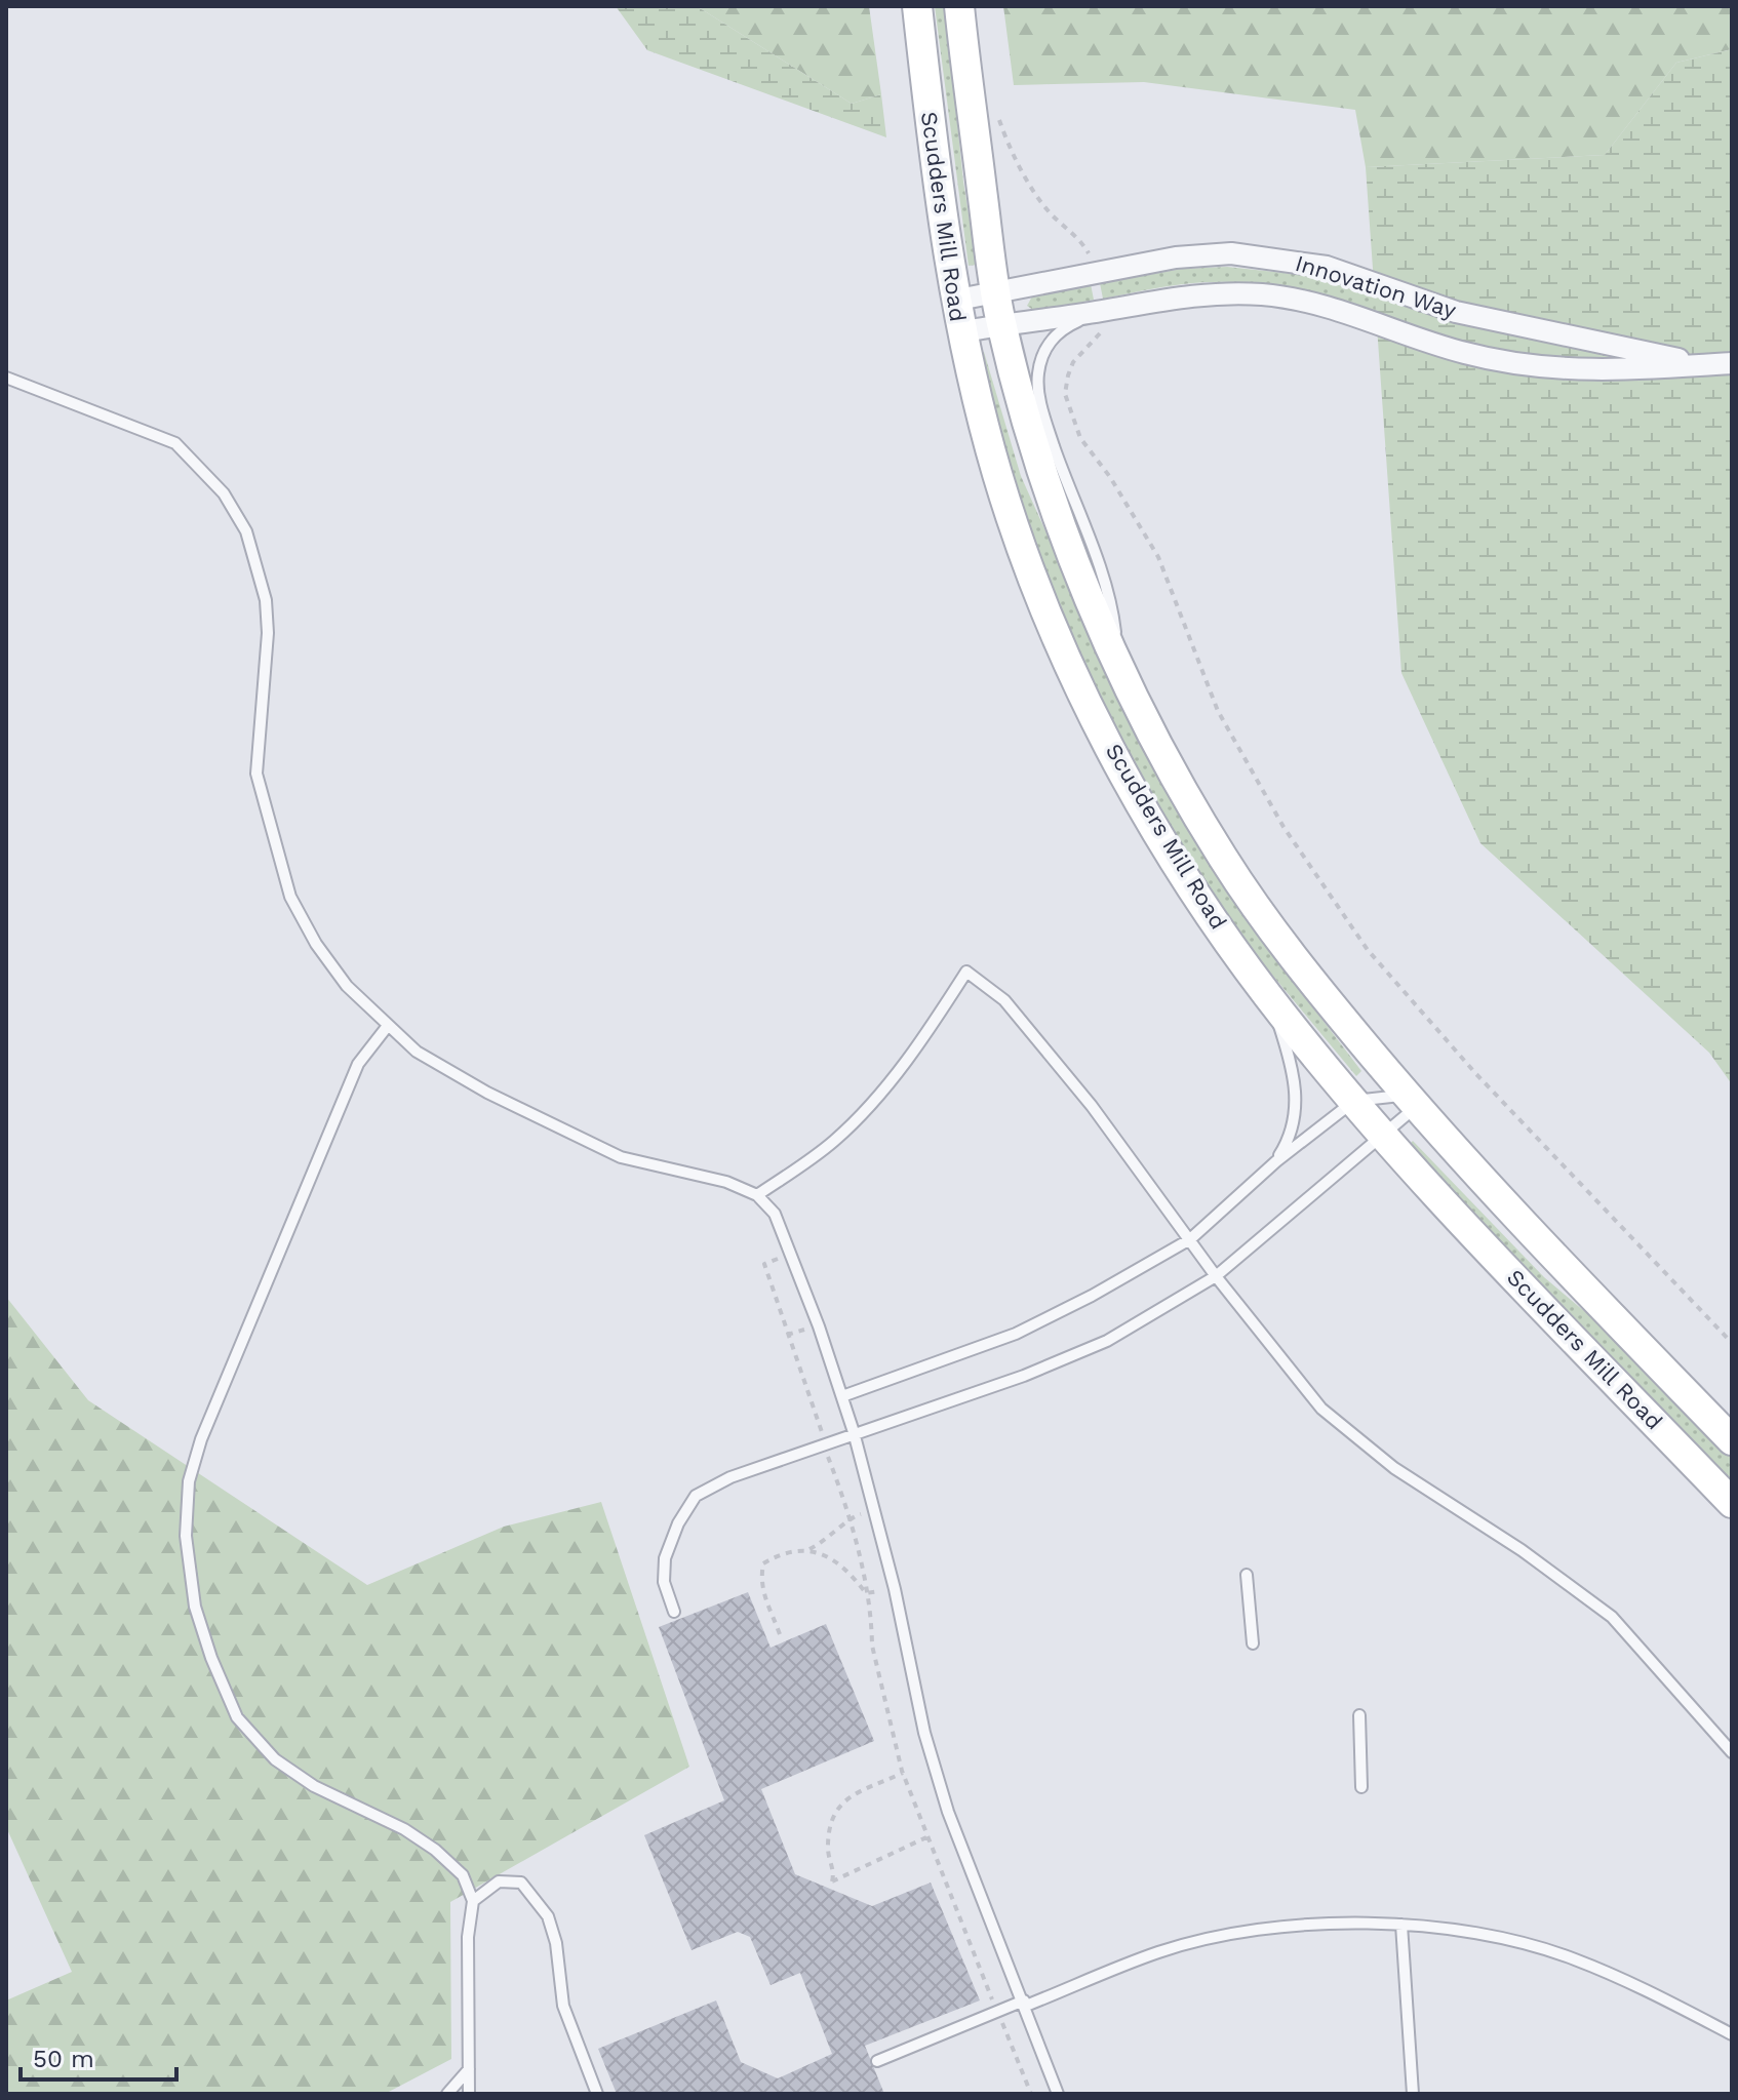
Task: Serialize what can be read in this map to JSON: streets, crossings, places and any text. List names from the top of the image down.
{
  "streets": {
    "main road": ["Scudders Mill Road"],
    "street": ["Innovation Way"]
  },
  "crossings": [
    ["Scudders Mill Road", "Innovation Way"]
  ],
  "scale_bar": "50 m"
}
